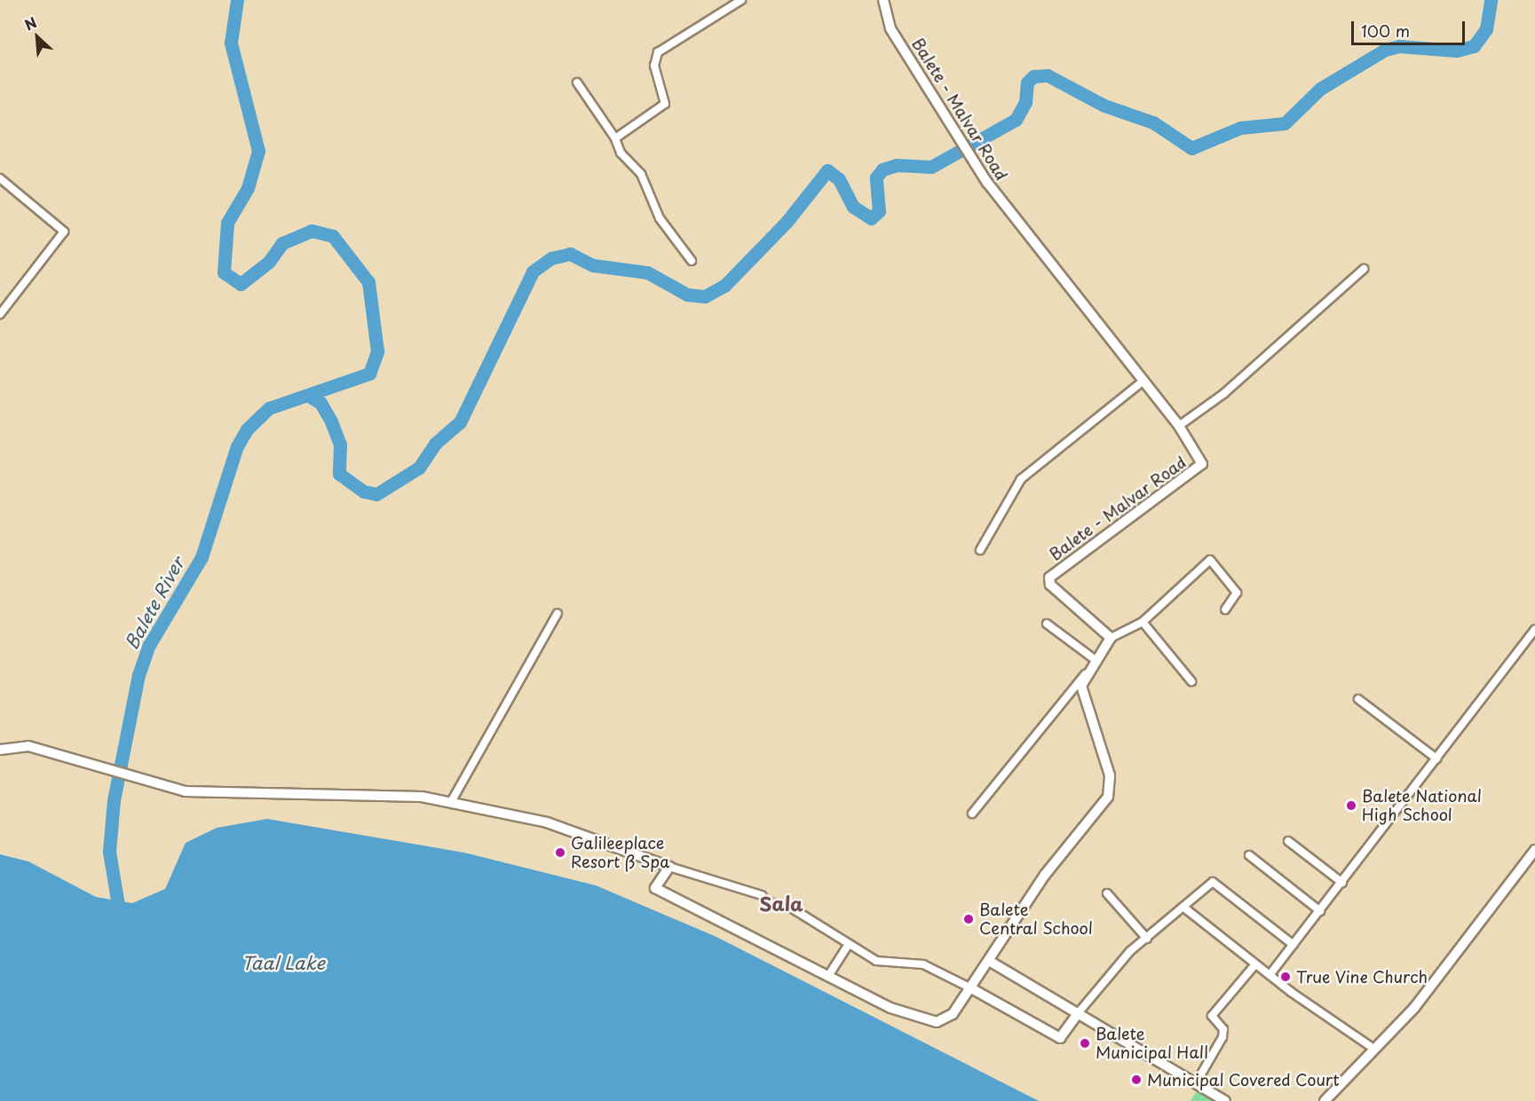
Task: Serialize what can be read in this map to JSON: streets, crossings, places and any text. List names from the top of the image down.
{
  "streets": {
    "main road": ["Balete - Malvar Road"]
  },
  "districts": ["Sala"],
  "water": ["Balete River", "Taal Lake"],
  "places": [
    "Balete National High School",
    "Galileeplace Resort ß Spa",
    "Balete Central School",
    "True Vine Church",
    "Balete Municipal Hall",
    "Municipal Covered Court"
  ],
  "scale_bar": "100 m",
  "north": "top left"
}
